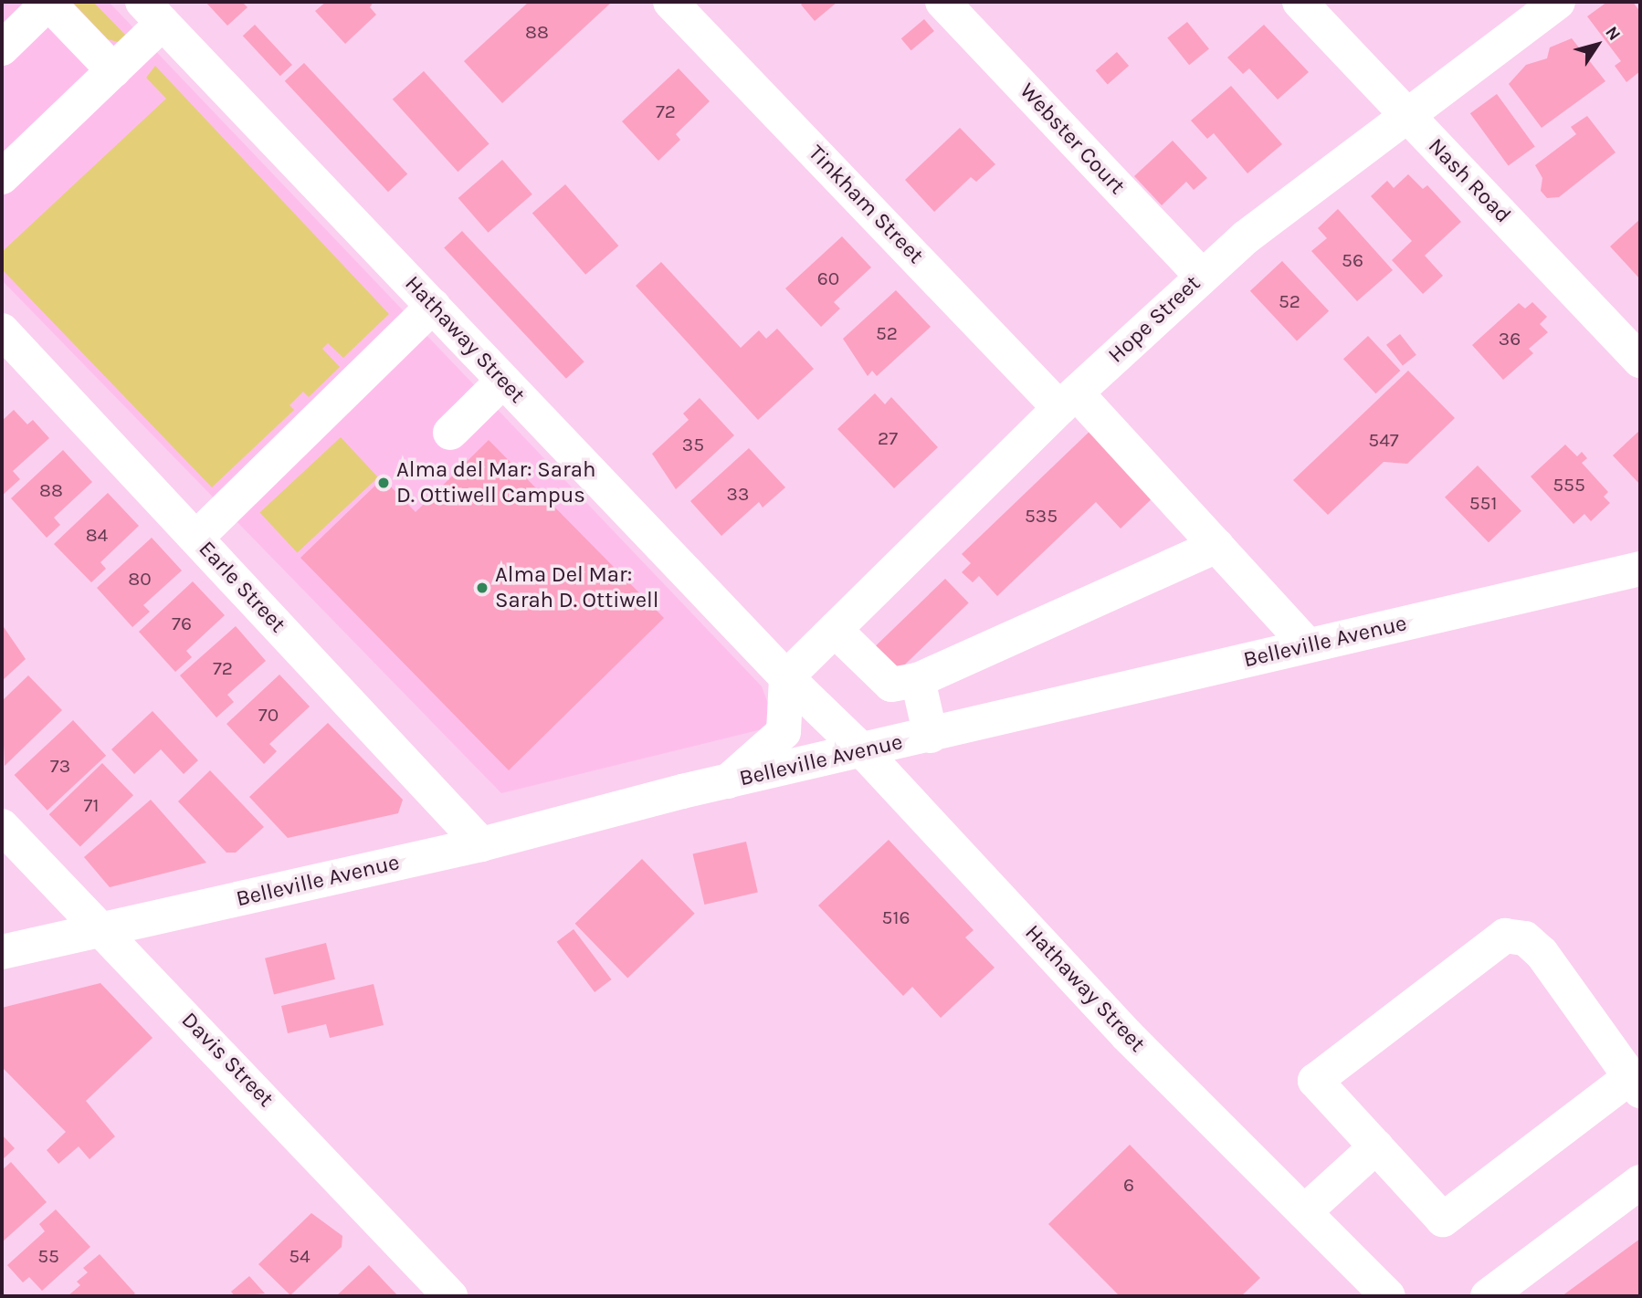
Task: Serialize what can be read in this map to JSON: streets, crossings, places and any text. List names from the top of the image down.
{
  "streets": {
    "street": [
      "Webster Court",
      "Nash Road",
      "Tinkham Street",
      "Hope Street",
      "Hathaway Street",
      "Earle Street",
      "Belleville Avenue",
      "Davis Street"
    ]
  },
  "crossings": [
    ["Webster Court", "Hope Street"],
    ["Nash Road", "Hope Street"],
    ["Tinkham Street", "Hope Street"],
    ["Tinkham Street", "Belleville Avenue"],
    ["Hope Street", "Hathaway Street"],
    ["Hathaway Street", "Belleville Avenue"],
    ["Earle Street", "Belleville Avenue"],
    ["Belleville Avenue", "Davis Street"]
  ],
  "places": ["Alma del Mar: Sarah D. Ottiwell Campus", "Alma Del Mar: Sarah D. Ottiwell"],
  "house_numbers": [
    "88",
    "72",
    "56",
    "60",
    "52",
    "52",
    "36",
    "27",
    "547",
    "35",
    "555",
    "88",
    "33",
    "551",
    "535",
    "84",
    "80",
    "76",
    "72",
    "70",
    "73",
    "71",
    "516",
    "6",
    "55",
    "54"
  ],
  "north": "top right"
}
